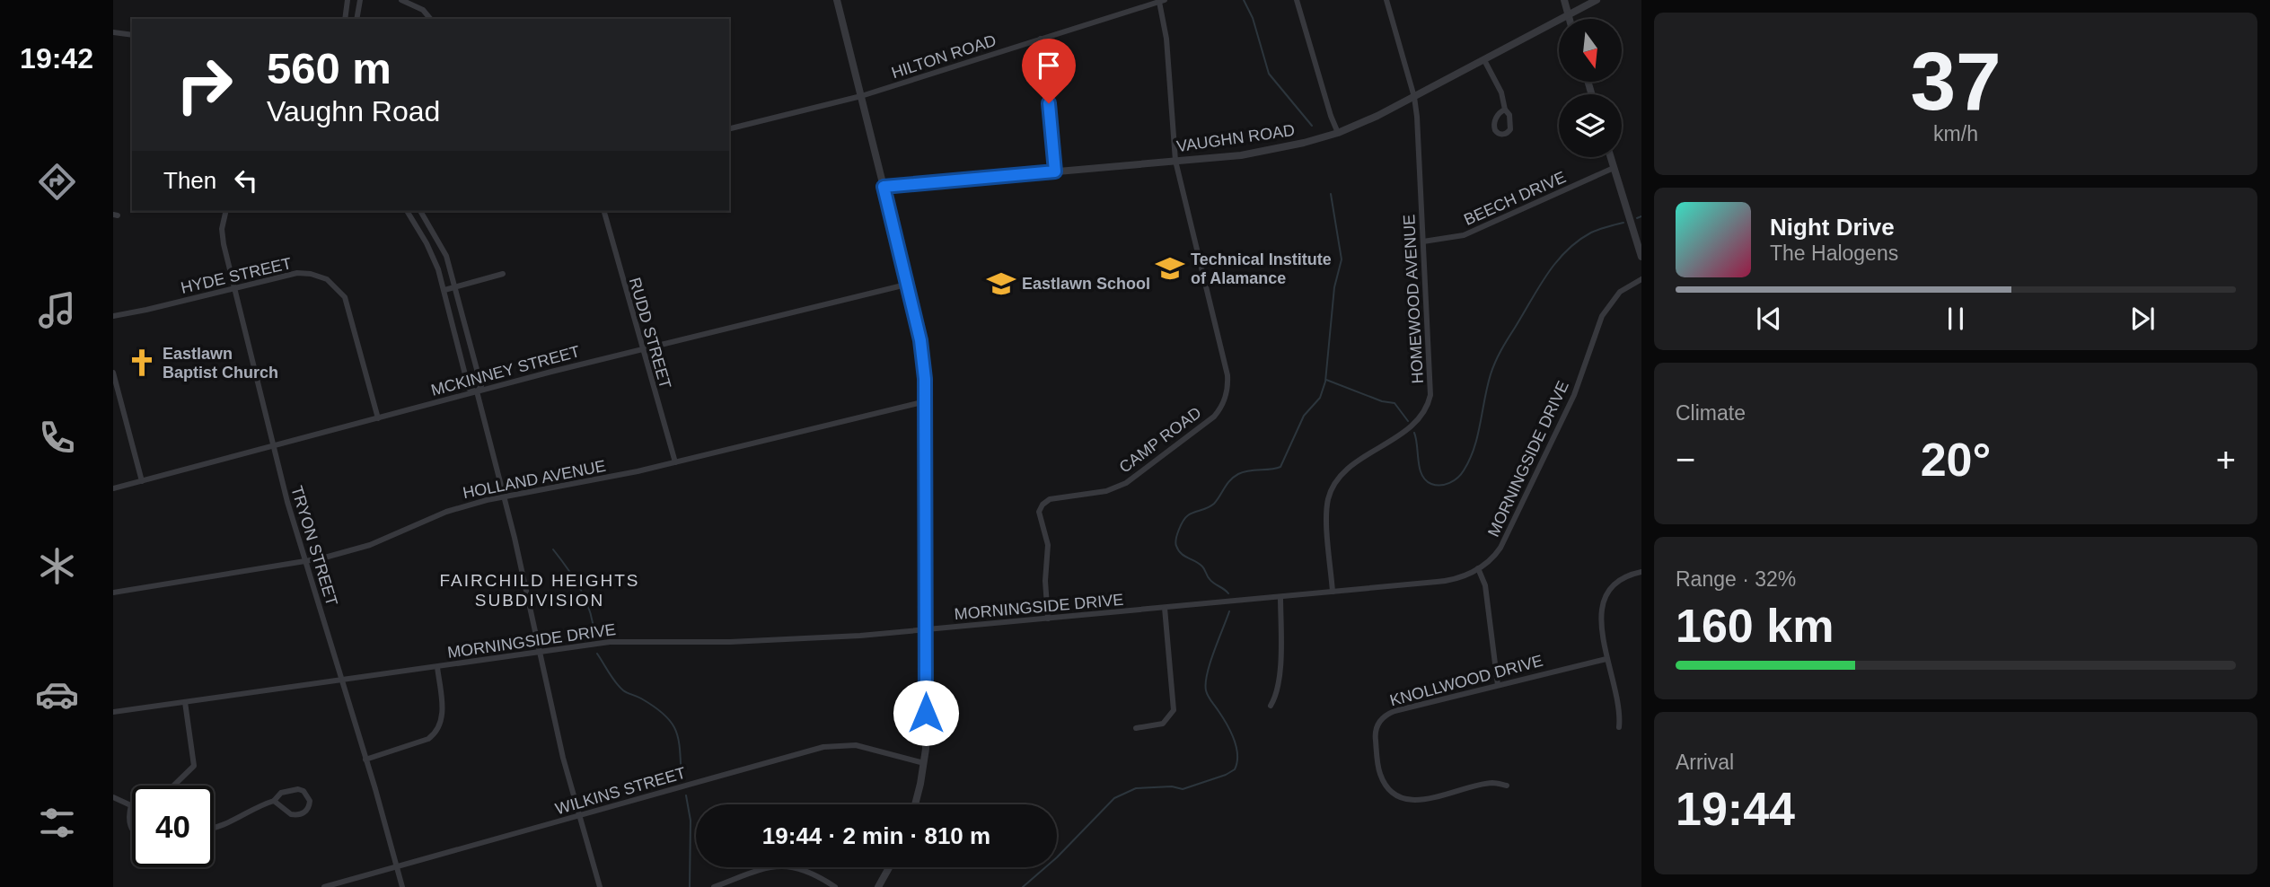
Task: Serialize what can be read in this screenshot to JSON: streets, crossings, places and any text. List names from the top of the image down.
{
  "streets": {
    "street": [
      "HILTON ROAD",
      "VAUGHN ROAD",
      "BEECH DRIVE",
      "HYDE STREET",
      "HOMEWOOD AVENUE",
      "RUDD STREET",
      "MCKINNEY STREET",
      "CAMP ROAD",
      "MORNINGSIDE DRIVE",
      "HOLLAND AVENUE",
      "TRYON STREET",
      "KNOLLWOOD DRIVE",
      "WILKINS STREET"
    ]
  },
  "crossings": [
    ["HILTON ROAD", "CAMP ROAD"],
    ["VAUGHN ROAD", "HOMEWOOD AVENUE"],
    ["VAUGHN ROAD", "CAMP ROAD"],
    ["BEECH DRIVE", "HOMEWOOD AVENUE"],
    ["HYDE STREET", "MCKINNEY STREET"],
    ["HYDE STREET", "TRYON STREET"],
    ["HOMEWOOD AVENUE", "MORNINGSIDE DRIVE"],
    ["RUDD STREET", "MCKINNEY STREET"],
    ["RUDD STREET", "HOLLAND AVENUE"],
    ["MCKINNEY STREET", "TRYON STREET"],
    ["CAMP ROAD", "MORNINGSIDE DRIVE"],
    ["MORNINGSIDE DRIVE", "TRYON STREET"],
    ["HOLLAND AVENUE", "TRYON STREET"],
    ["TRYON STREET", "WILKINS STREET"]
  ],
  "districts": ["FAIRCHILD HEIGHTS SUBDIVISION"],
  "places": {
    "school or university": ["Technical Institute of Alamance", "Eastlawn School"],
    "church": ["Eastlawn Baptist Church"]
  },
  "north": "bottom",
  "page": {
    "tabs": "19:42",
    "tile": [
      ["37", "km/h"],
      "Climate",
      ["Range · 32%", "160 km"],
      ["Arrival", "19:44"]
    ],
    "turn": ["560 m", "Vaughn Road"],
    "then": "Then",
    "song": ["Night Drive", "The Halogens"],
    "heat": ["−", "20°", "+"],
    "limit": "40",
    "trip": "19:44 · 2 min · 810 m"
  }
}
